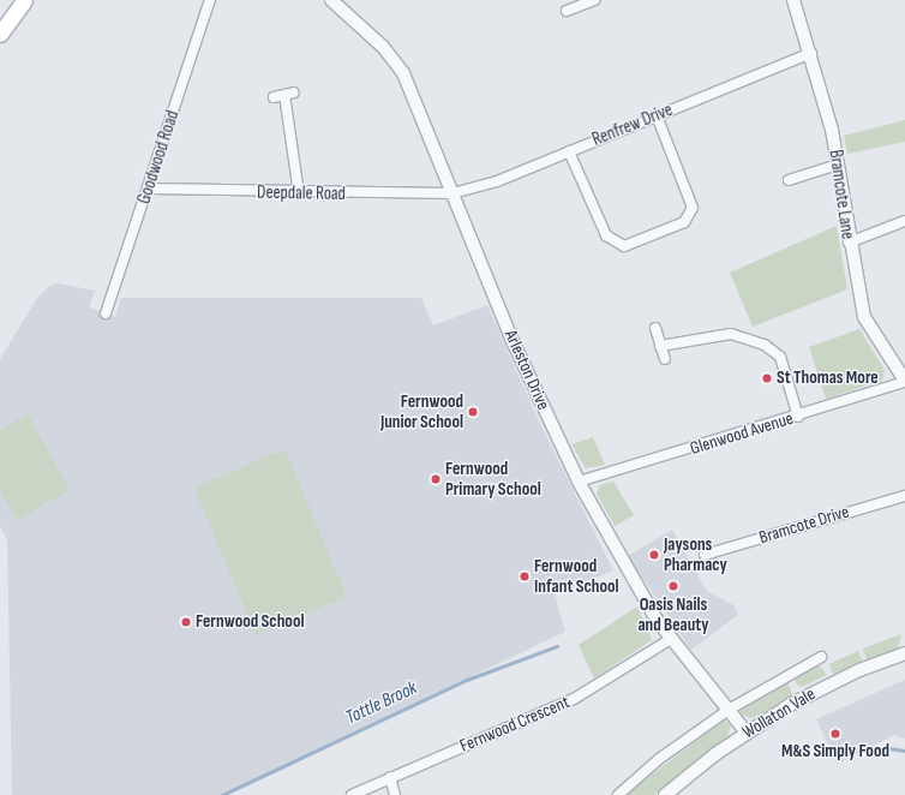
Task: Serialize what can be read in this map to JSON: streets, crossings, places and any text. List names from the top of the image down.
{
  "streets": {
    "street": [
      "Renfrew Drive",
      "Goodwood Road",
      "Deepdale Road",
      "Bramcote Lane",
      "Arleston Drive",
      "Glenwood Avenue",
      "Bramcote Drive",
      "Wollaton Vale",
      "Fernwood Crescent"
    ]
  },
  "crossings": [
    ["Renfrew Drive", "Deepdale Road"],
    ["Renfrew Drive", "Bramcote Lane"],
    ["Renfrew Drive", "Arleston Drive"],
    ["Goodwood Road", "Deepdale Road"],
    ["Deepdale Road", "Arleston Drive"],
    ["Bramcote Lane", "Glenwood Avenue"],
    ["Arleston Drive", "Glenwood Avenue"],
    ["Arleston Drive", "Wollaton Vale"],
    ["Arleston Drive", "Fernwood Crescent"]
  ],
  "water": ["Tottle Brook"],
  "places": [
    "St Thomas More",
    "Fernwood Junior School",
    "Fernwood Primary School",
    "Jaysons Pharmacy",
    "Fernwood Infant School",
    "Oasis Nails and Beauty",
    "Fernwood School",
    "M&S Simply Food"
  ]
}
